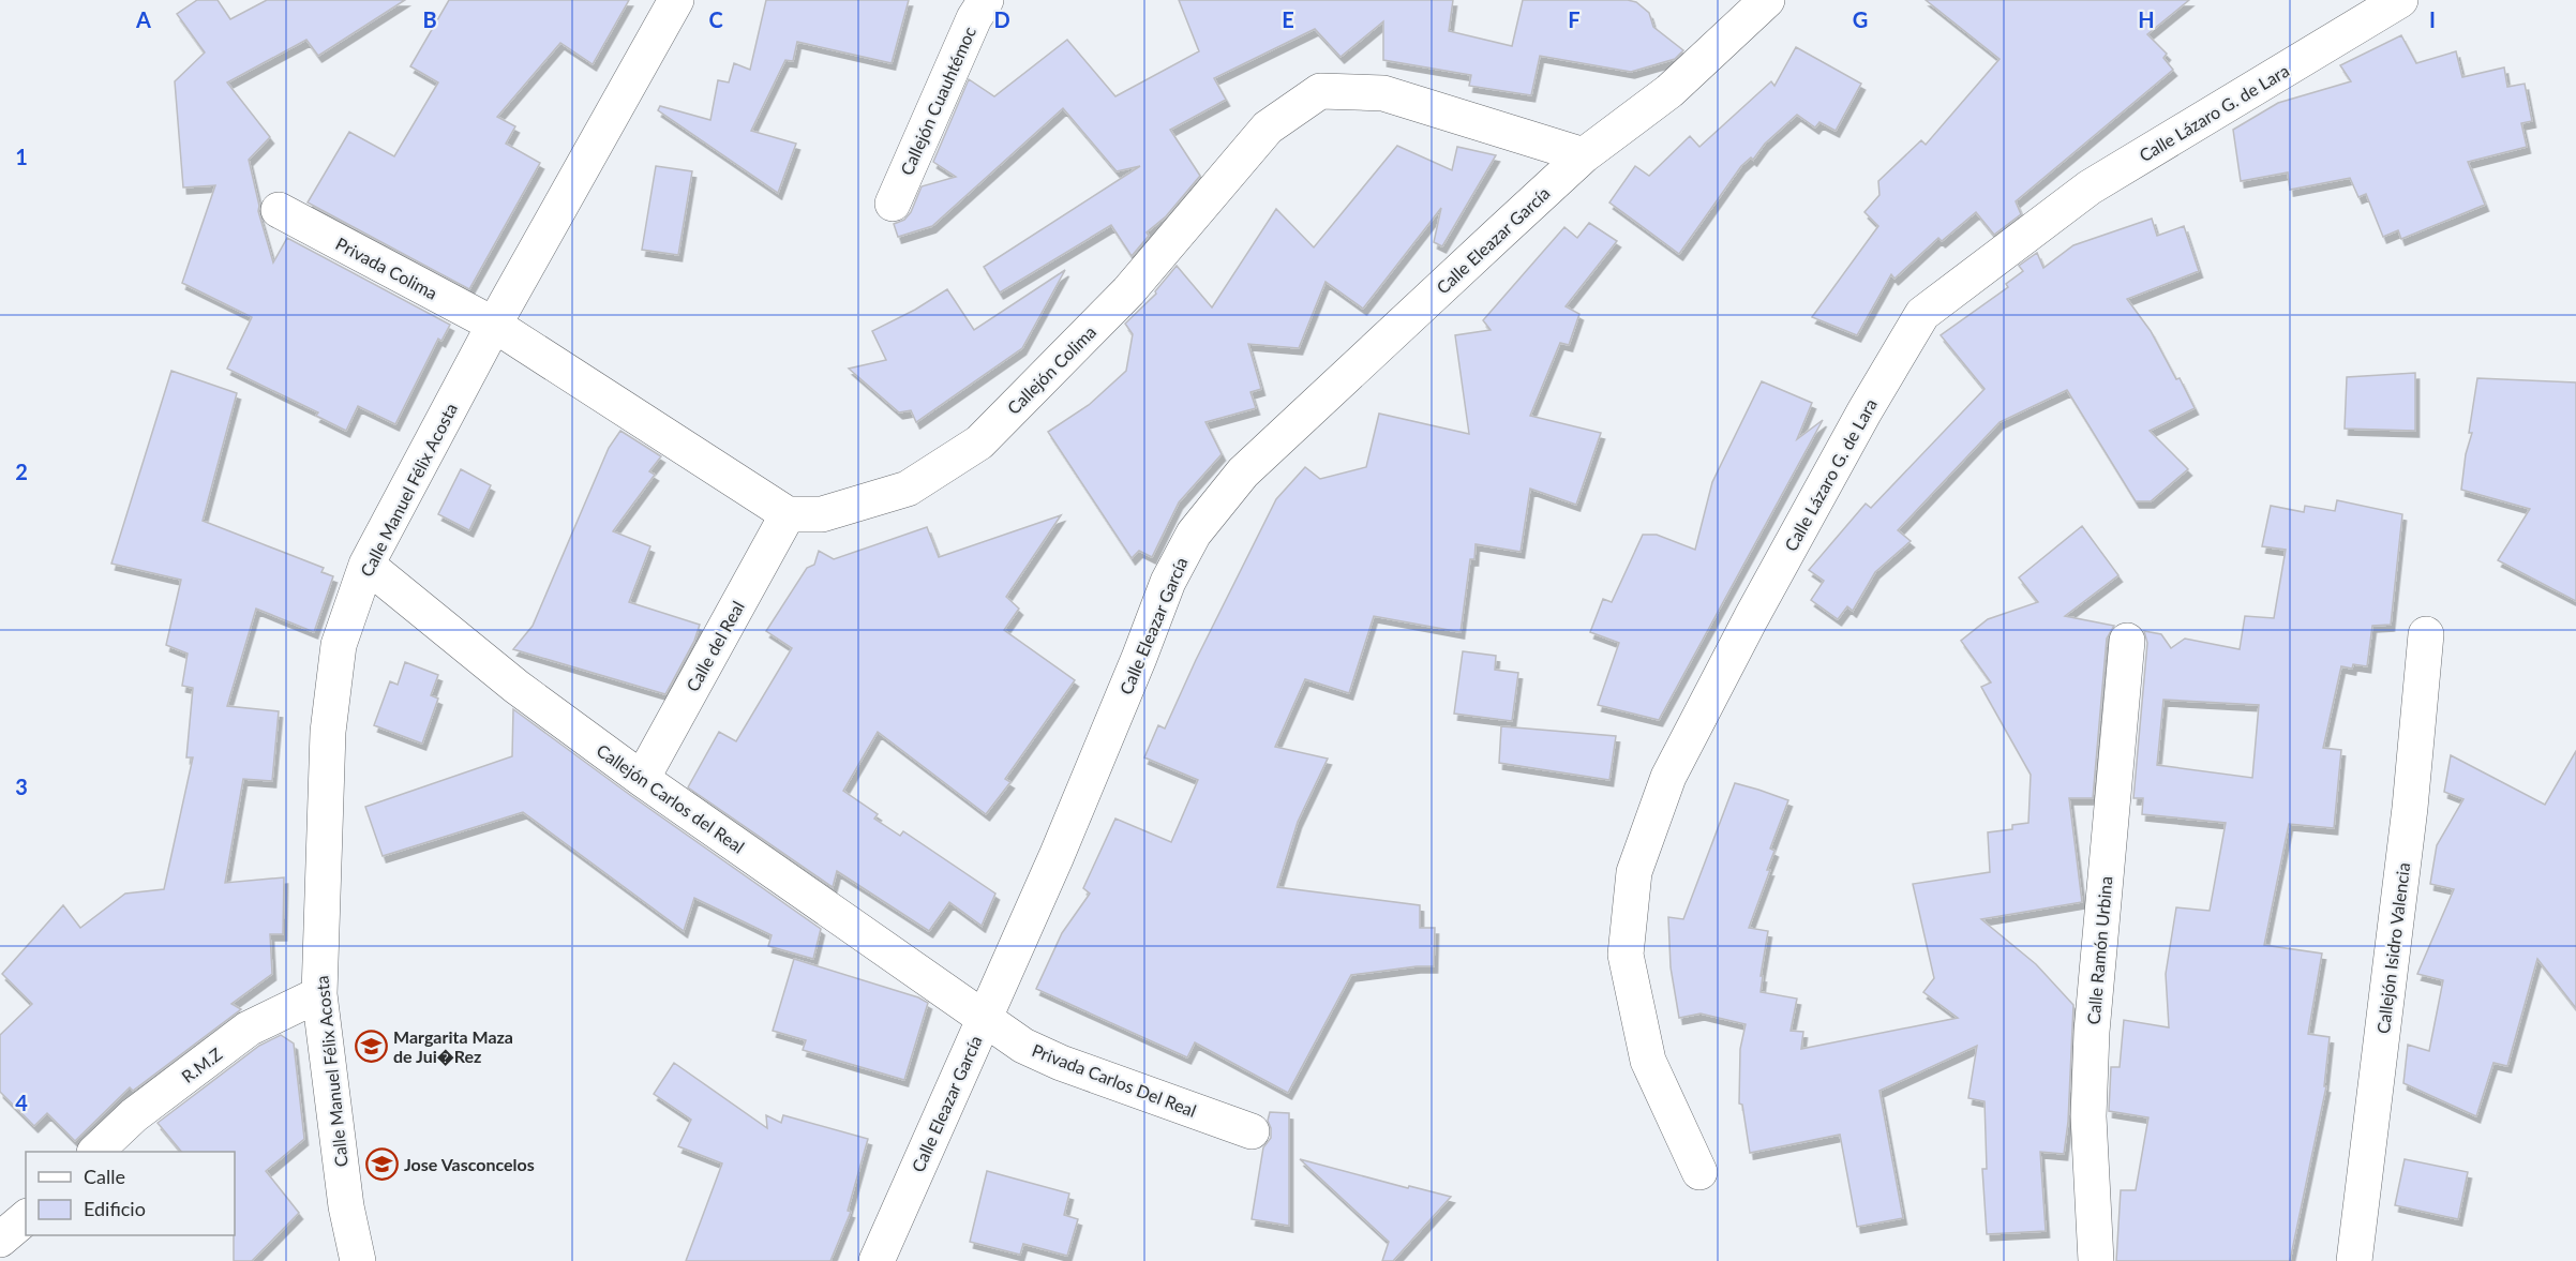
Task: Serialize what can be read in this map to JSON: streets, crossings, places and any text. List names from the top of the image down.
{
  "streets": {
    "street": [
      "Callejón Cuauhtémoc",
      "Calle Lázaro G. de Lara",
      "Calle Eleazar García",
      "Privada Colima",
      "Callejón Colima",
      "Calle Manuel Félix Acosta",
      "Calle del Real",
      "Callejón Carlos del Real",
      "Callejón Isidro Valencia",
      "Calle Ramón Urbina",
      "R.M.Z",
      "Privada Carlos Del Real"
    ]
  },
  "crossings": [
    ["Calle Eleazar García", "Callejón Colima"],
    ["Calle Eleazar García", "Callejón Carlos del Real"],
    ["Calle Eleazar García", "Privada Carlos Del Real"],
    ["Privada Colima", "Calle Manuel Félix Acosta"],
    ["Callejón Colima", "Calle del Real"],
    ["Calle Manuel Félix Acosta", "Callejón Carlos del Real"],
    ["Calle Manuel Félix Acosta", "R.M.Z"],
    ["Calle del Real", "Callejón Carlos del Real"],
    ["Callejón Carlos del Real", "Privada Carlos Del Real"]
  ],
  "places": {
    "school or university": ["Margarita Maza de Jui�Rez", "Jose Vasconcelos"]
  },
  "legend": ["Calle", "Edificio"],
  "grid": {
    "columns": [
      "A",
      "B",
      "C",
      "D",
      "E",
      "F",
      "G",
      "H",
      "I"
    ],
    "rows": [
      "1",
      "2",
      "3",
      "4"
    ]
  }
}
